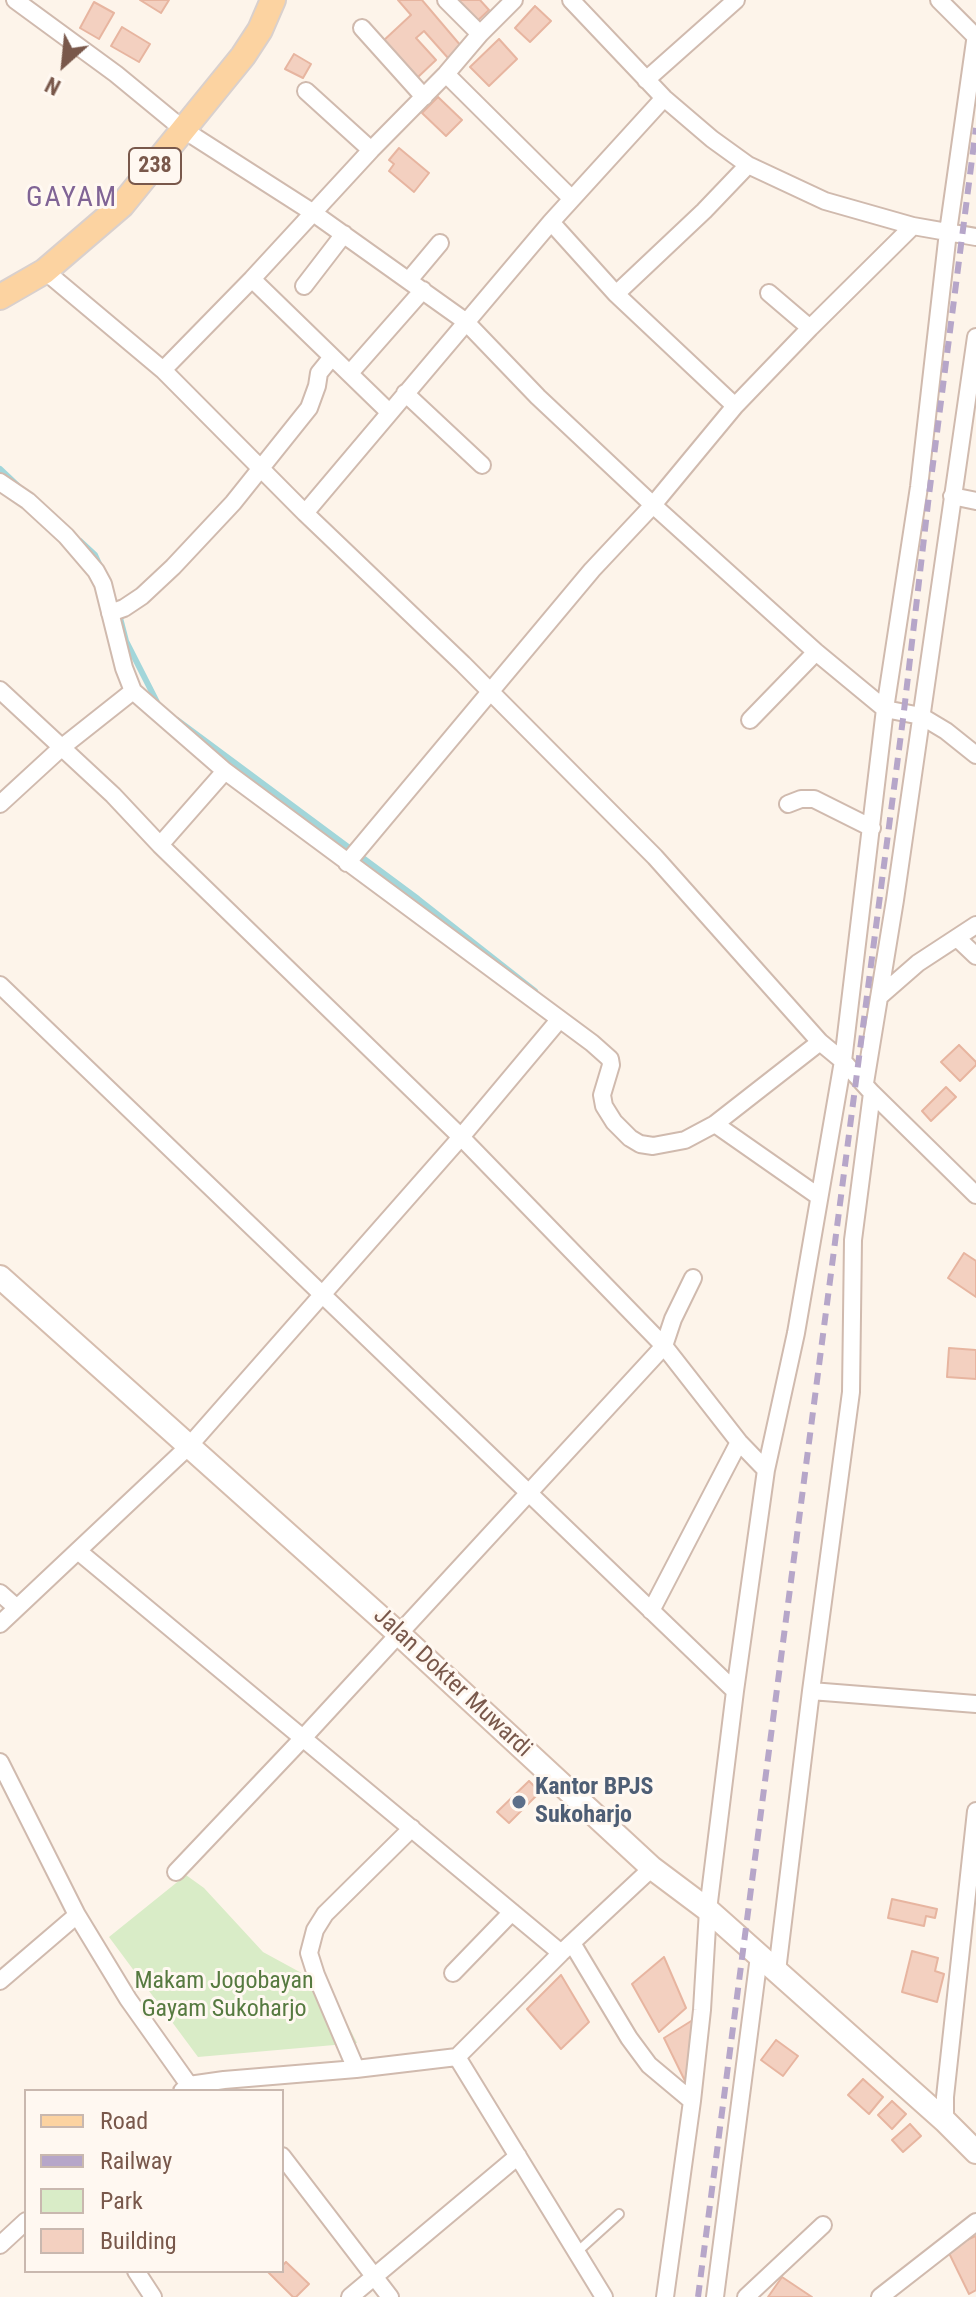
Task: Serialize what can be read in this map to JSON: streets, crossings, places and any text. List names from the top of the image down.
{
  "streets": {
    "main road": ["238", "Jalan Dokter Muwardi"]
  },
  "districts": ["GAYAM"],
  "parks": ["Makam Jogobayan Gayam Sukoharjo"],
  "places": ["Kantor BPJS Sukoharjo"],
  "legend": [
    "Road",
    "Railway",
    "Park",
    "Building"
  ],
  "north": "bottom left"
}
